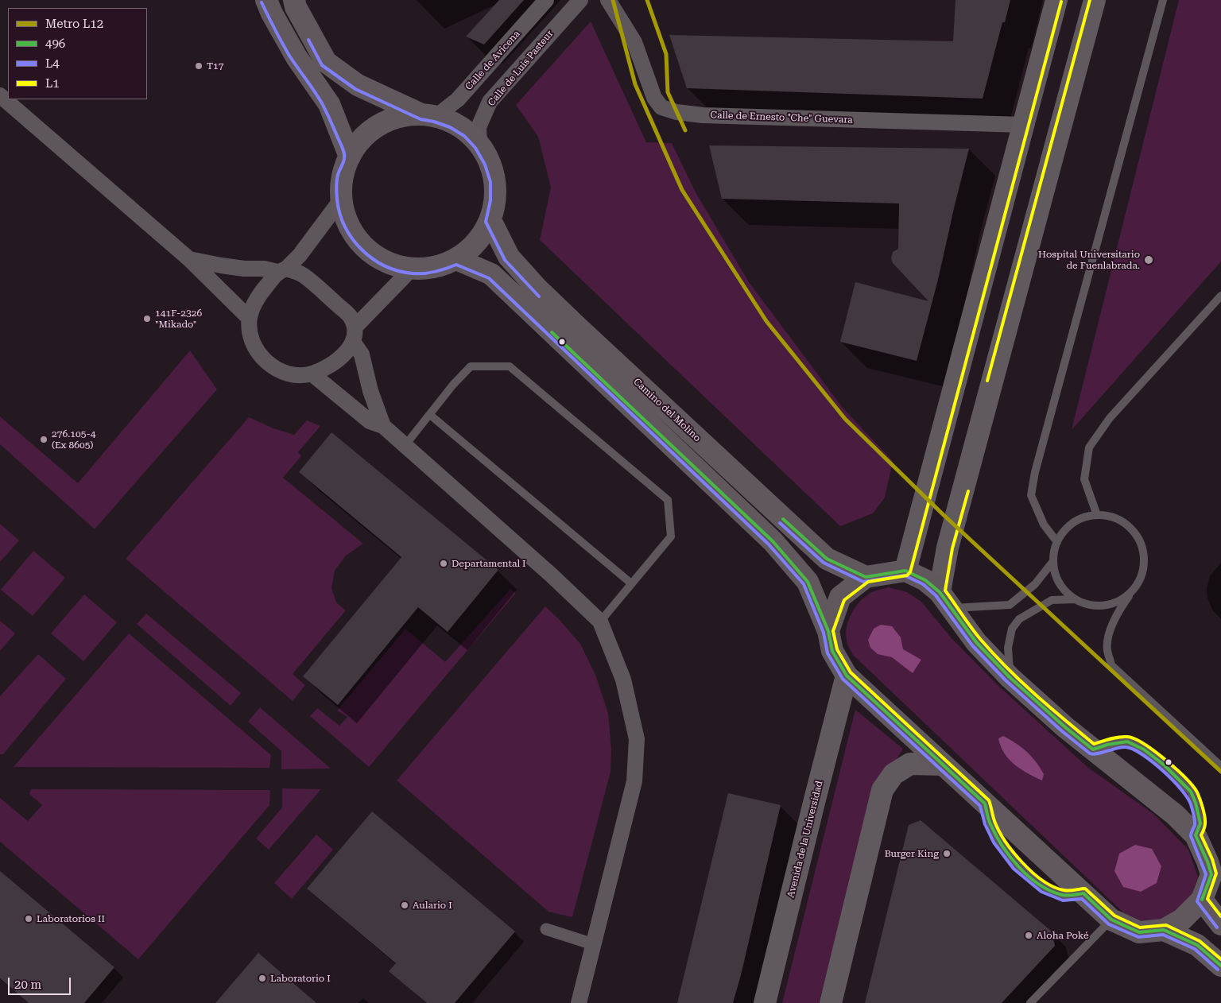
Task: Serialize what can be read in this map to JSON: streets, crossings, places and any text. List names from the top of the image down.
{
  "streets": {
    "main road": ["Camino del Molino", "Avenida de la Universidad"],
    "street": ["Calle de Avicena", "Calle de Luis Pasteur", "Calle de Ernesto \"Che\" Guevara"]
  },
  "places": [
    "T17",
    "Hospital Universitario de Fuenlabrada.",
    "141F-2326 \"Mikado\"",
    "276.105-4 (Ex 8605)",
    "Departamental I",
    "Burger King",
    "Aulario I",
    "Laboratorios II",
    "Aloha Poké",
    "Laboratorio I"
  ],
  "lines": [
    "metro line L12",
    "transit line L1",
    "transit line L4",
    "transit line 496"
  ],
  "legend": [
    "Metro L12",
    "496",
    "L4",
    "L1"
  ],
  "scale_bar": "20 m"
}
